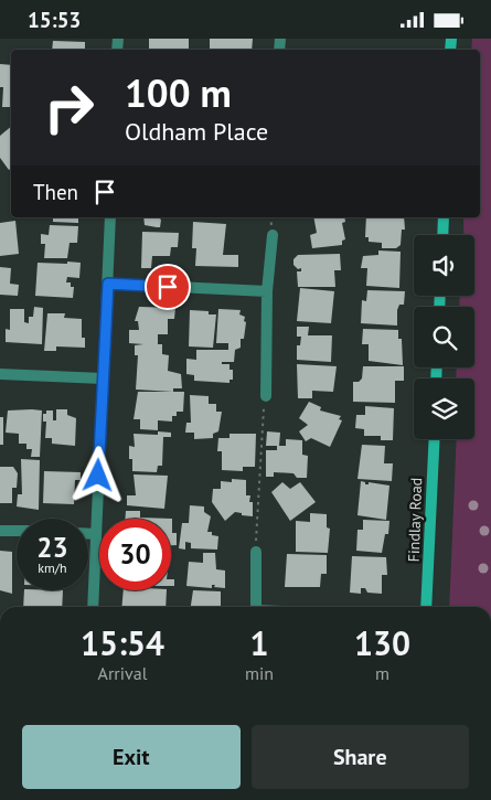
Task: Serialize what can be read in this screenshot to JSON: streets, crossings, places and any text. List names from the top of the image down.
{
  "streets": {
    "main road": ["Findlay Road"]
  },
  "page": {
    "status": "15:53",
    "turn": ["100 m", "Oldham Place"],
    "then": "Then",
    "speed": "23 km/h",
    "limit": "30",
    "eta": [
      "15:54",
      "Arrival",
      "1",
      "min",
      "130",
      "m"
    ],
    "buttons": ["Exit", "Share"]
  }
}
